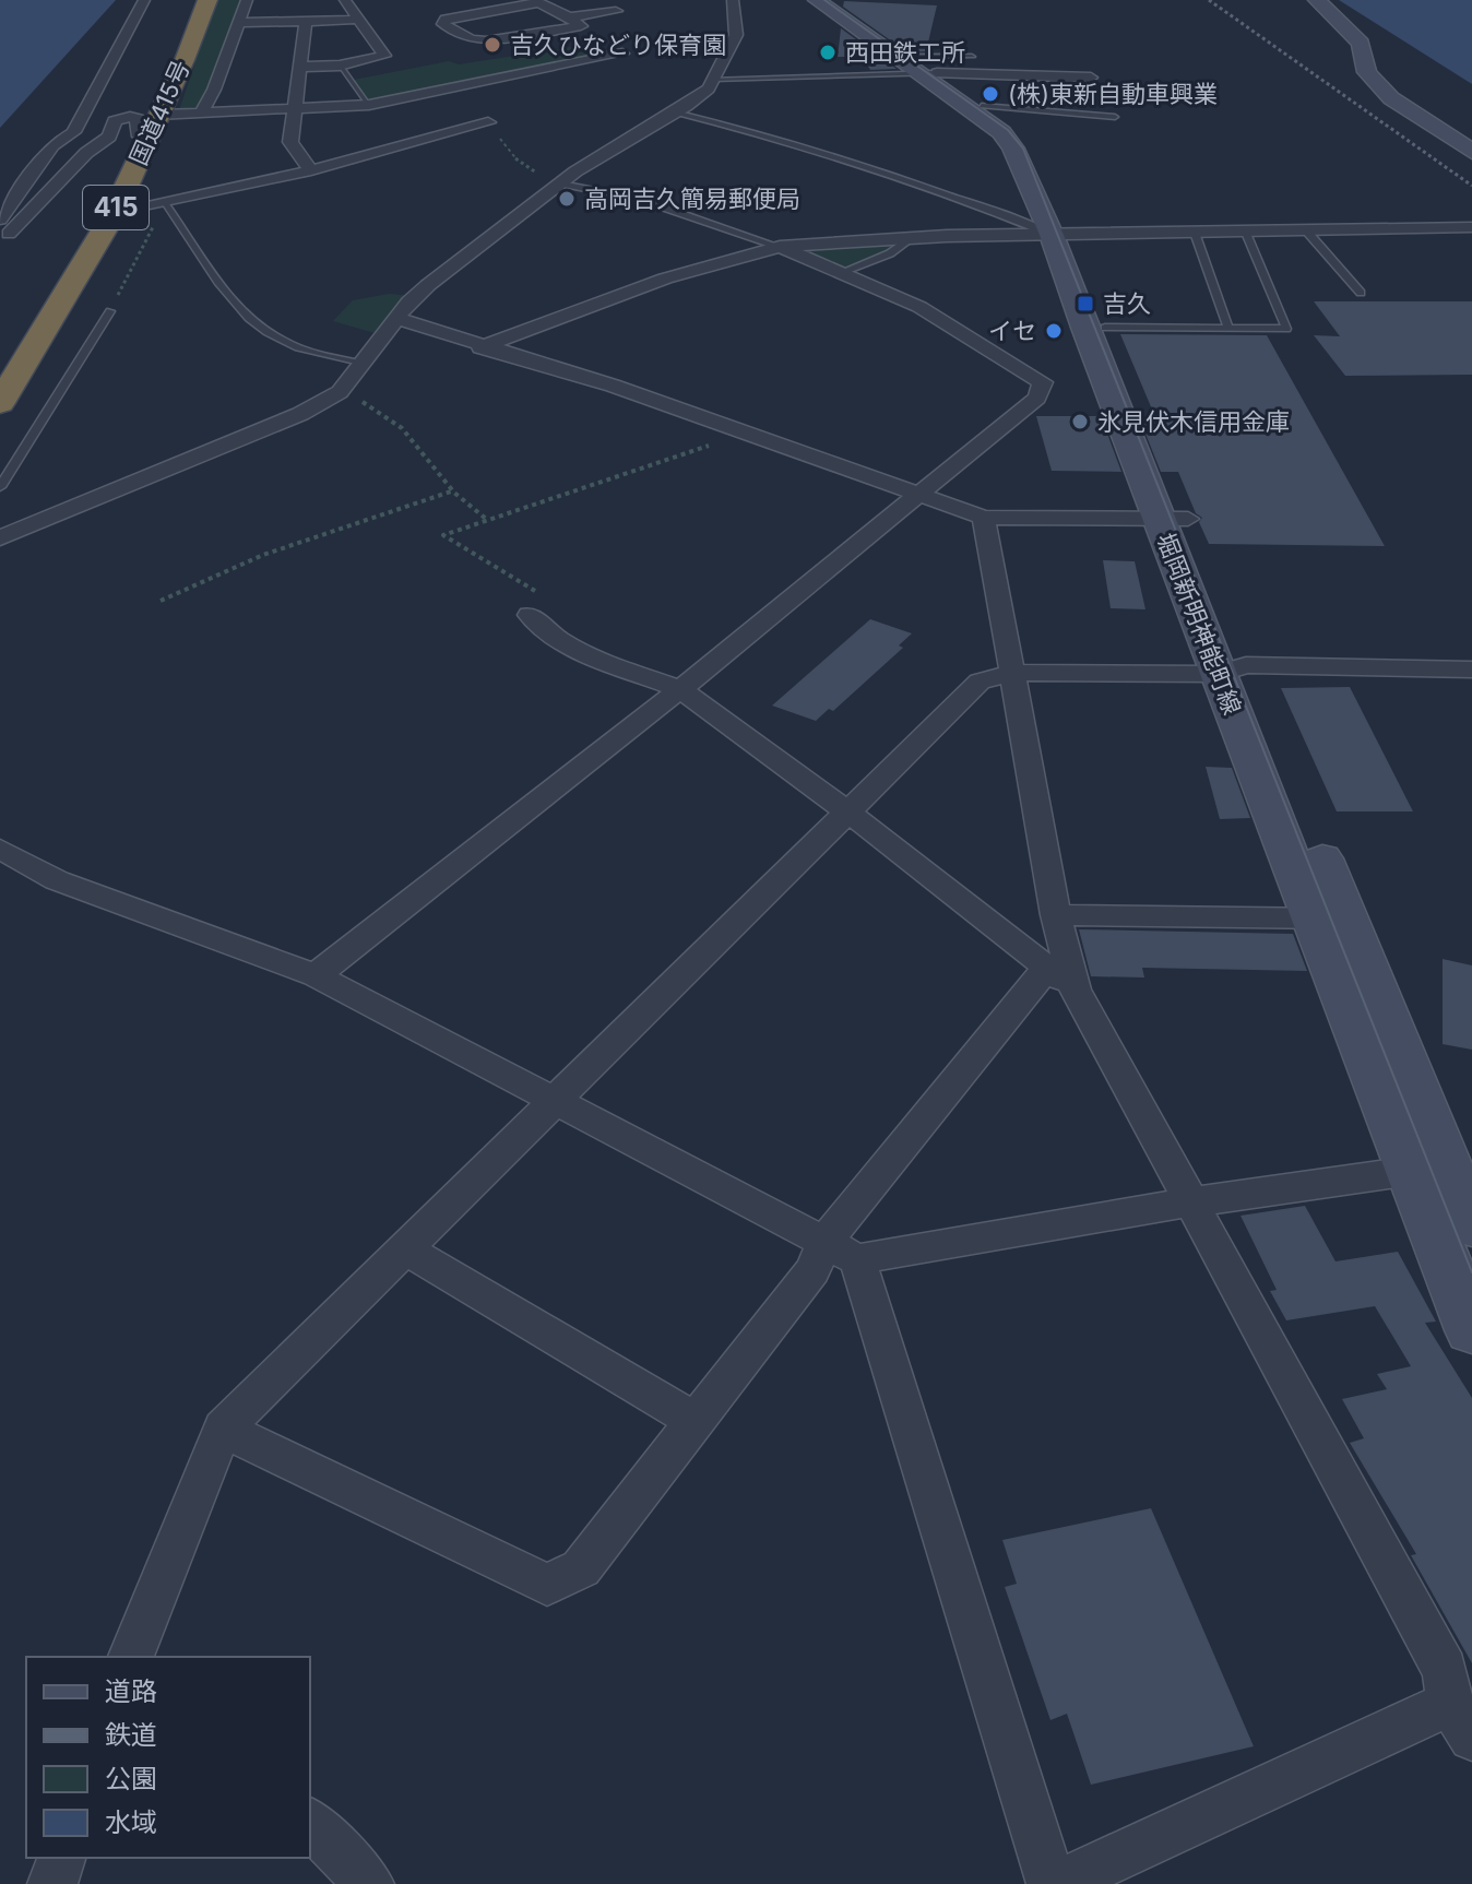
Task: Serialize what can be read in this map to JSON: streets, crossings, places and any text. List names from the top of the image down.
{
  "streets": {
    "highway": ["国道415号", "415"],
    "main road": ["堀岡新明神能町線"]
  },
  "places": {
    "other": [
      "吉久ひなどり保育園",
      "西田鉄工所",
      "(株)東新自動車興業",
      "高岡吉久簡易郵便局",
      "イセ",
      "氷見伏木信用金庫"
    ],
    "transit": ["吉久"]
  },
  "legend": [
    "道路",
    "鉄道",
    "公園",
    "水域"
  ]
}
